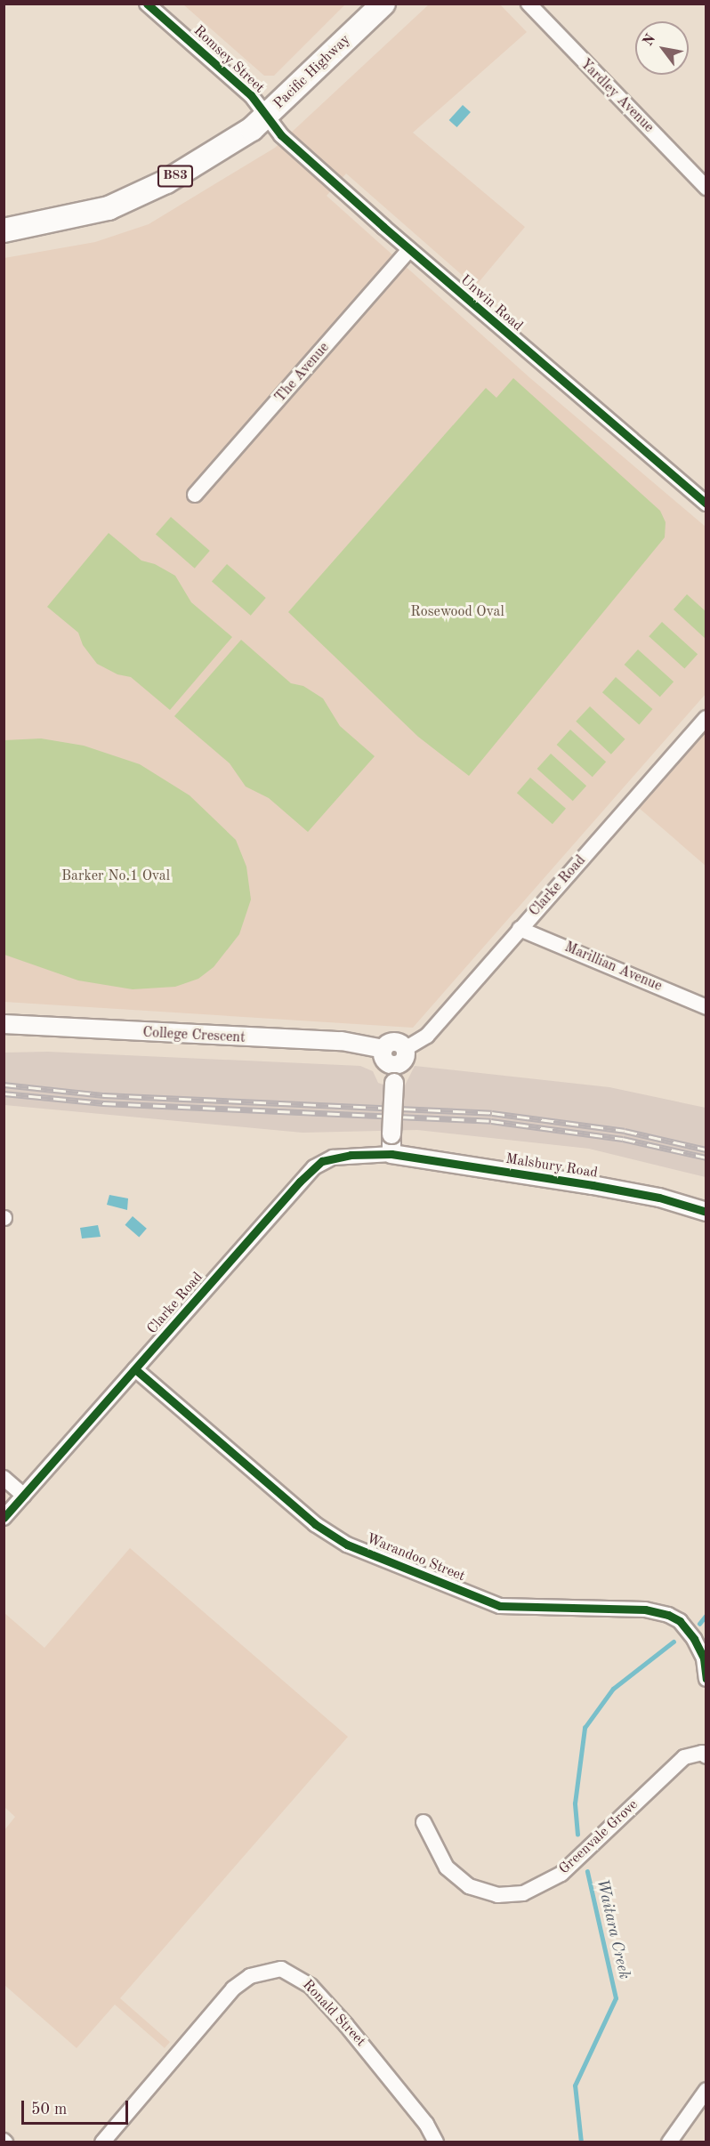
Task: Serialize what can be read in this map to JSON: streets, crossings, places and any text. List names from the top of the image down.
{
  "streets": {
    "main road": ["Pacific Highway", "B83"],
    "street": [
      "Romsey Street",
      "Yardley Avenue",
      "Unwin Road",
      "The Avenue",
      "Clarke Road",
      "Marillian Avenue",
      "College Crescent",
      "Malsbury Road",
      "Warandoo Street",
      "Greenvale Grove",
      "Ronald Street"
    ]
  },
  "crossings": [
    ["Romsey Street", "Pacific Highway"],
    ["Romsey Street", "Unwin Road"],
    ["Pacific Highway", "Unwin Road"],
    ["Unwin Road", "The Avenue"],
    ["Clarke Road", "Marillian Avenue"],
    ["Clarke Road", "College Crescent"],
    ["Clarke Road", "Malsbury Road"],
    ["Clarke Road", "Warandoo Street"]
  ],
  "water": ["Waitara Creek"],
  "parks": ["Rosewood Oval", "Barker No.1 Oval"],
  "scale_bar": "50 m",
  "north": "top left"
}
